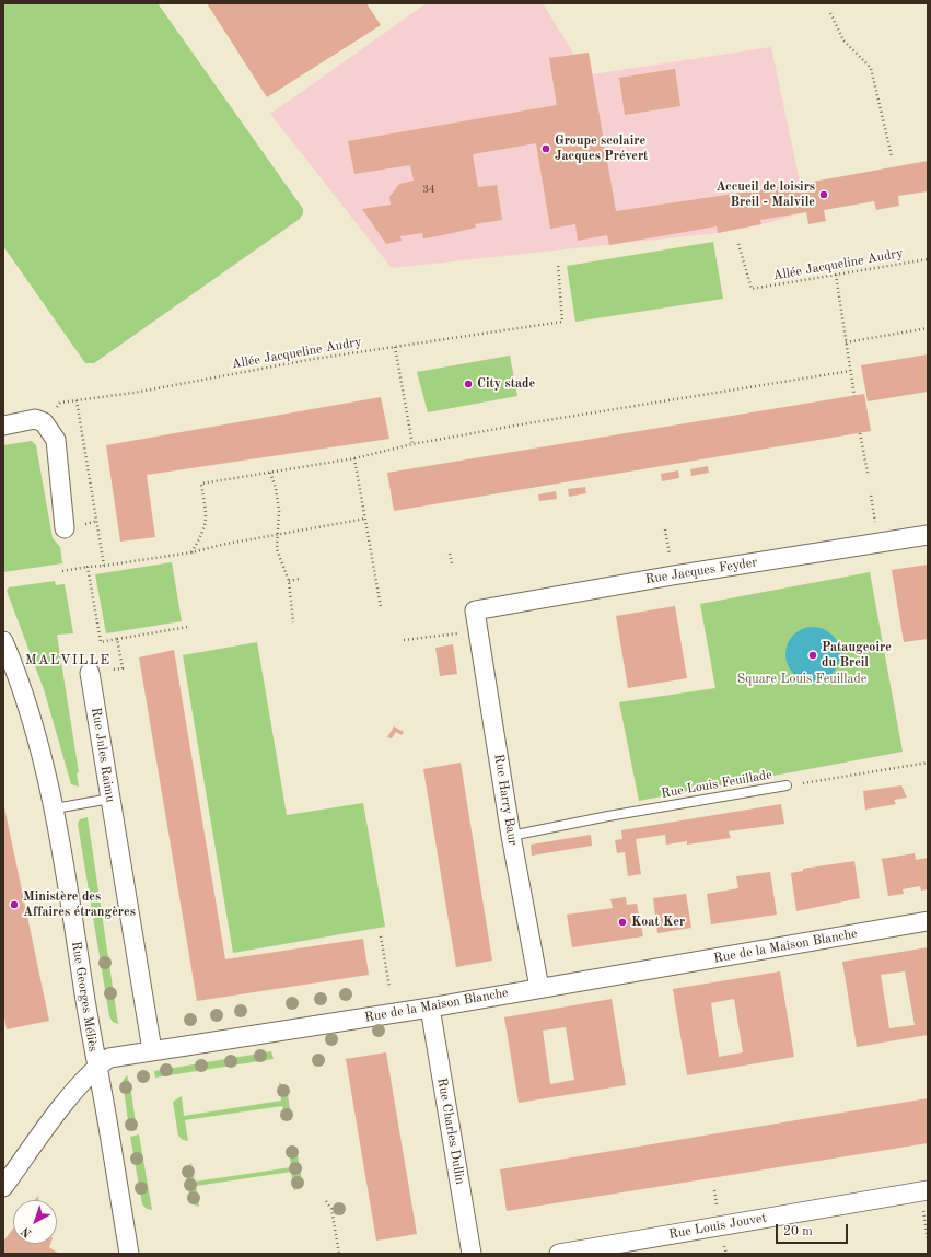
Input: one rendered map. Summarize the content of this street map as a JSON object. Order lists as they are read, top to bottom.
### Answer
{
  "streets": {
    "street": [
      "Rue Jacques Feyder",
      "Rue Jules Raimu",
      "Rue Harry Baur",
      "Rue de la Maison Blanche",
      "Rue Georges Méliès",
      "Rue Charles Dullin",
      "Rue Louis Jouvet"
    ],
    "lane": ["Rue Louis Feuillade"],
    "path": ["Allée Jacqueline Audry"]
  },
  "crossings": [
    ["Rue Jacques Feyder", "Rue Harry Baur"],
    ["Rue Jules Raimu", "Rue de la Maison Blanche"],
    ["Rue Louis Feuillade", "Rue Harry Baur"],
    ["Rue Harry Baur", "Rue de la Maison Blanche"],
    ["Rue de la Maison Blanche", "Rue Georges Méliès"],
    ["Rue de la Maison Blanche", "Rue Charles Dullin"]
  ],
  "districts": ["MALVILLE"],
  "parks": ["Square Louis Feuillade"],
  "places": [
    "Groupe scolaire Jacques Prévert",
    "Accueil de loisirs Breil - Malvile",
    "City stade",
    "Pataugeoire du Breil",
    "Ministère des Affaires étrangères",
    "Koat Ker"
  ],
  "house_numbers": ["34"],
  "scale_bar": "20 m",
  "north": "bottom left"
}
